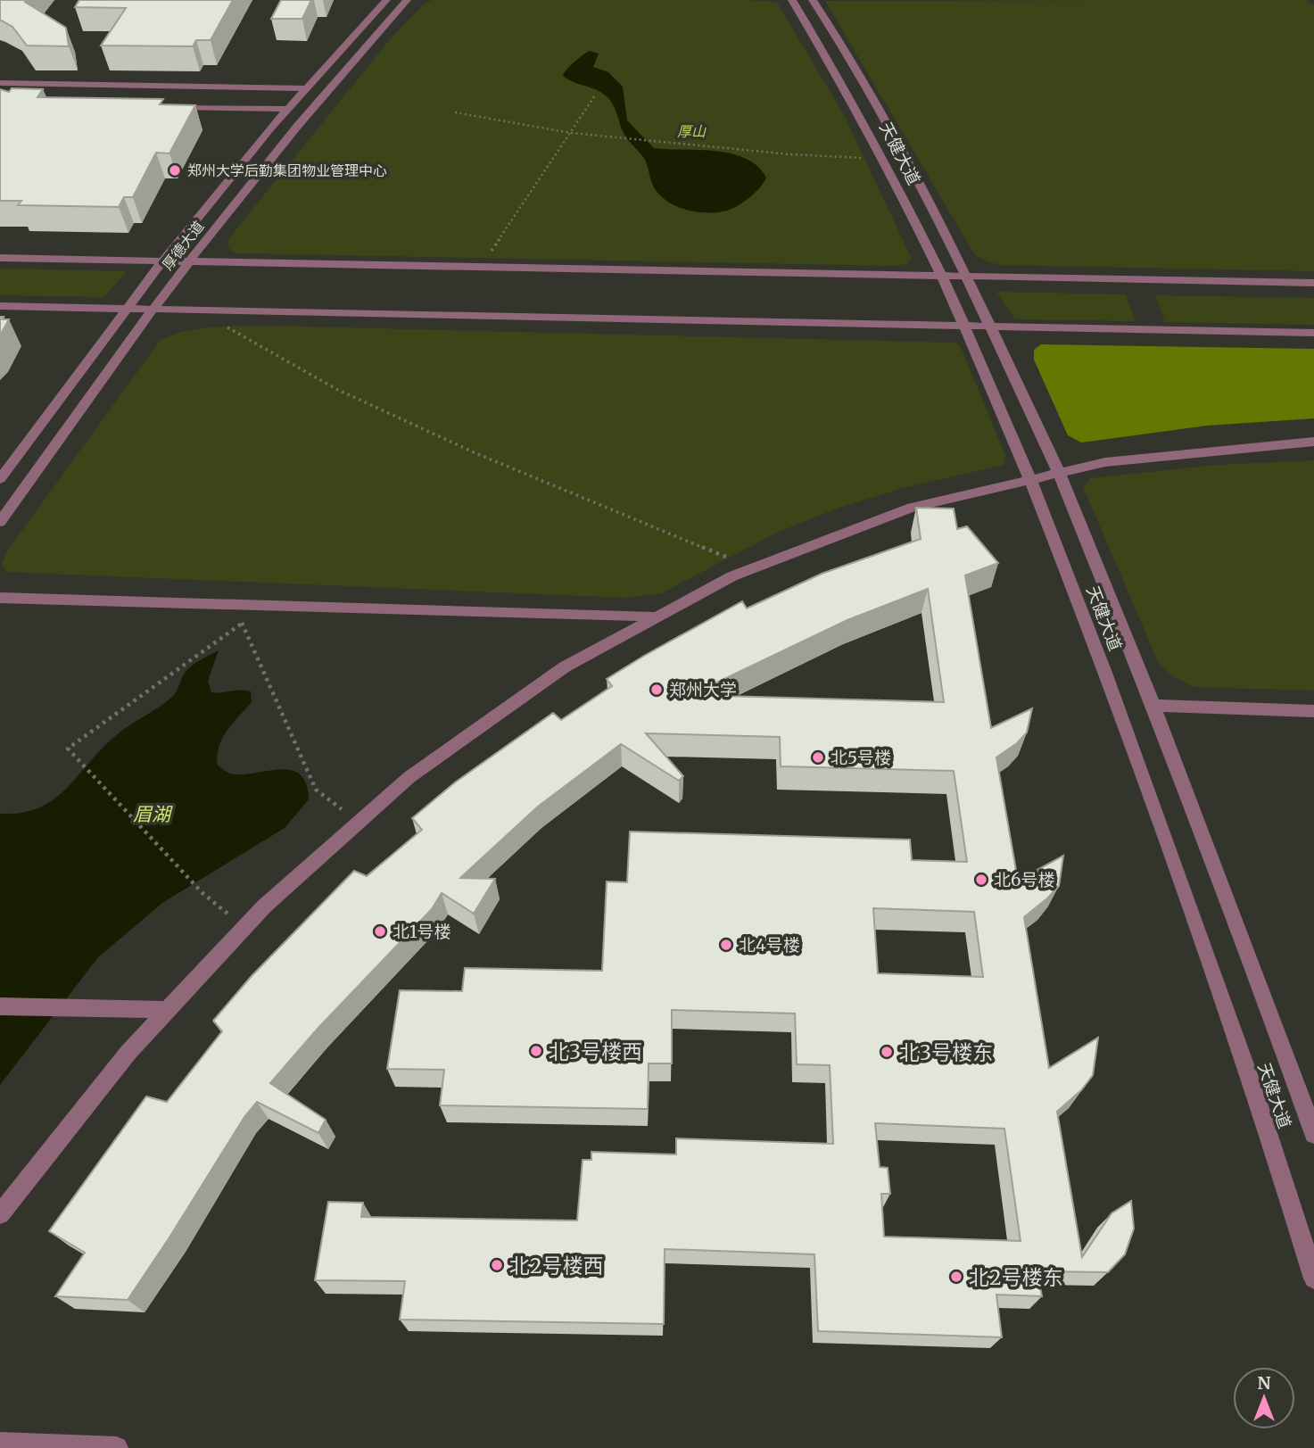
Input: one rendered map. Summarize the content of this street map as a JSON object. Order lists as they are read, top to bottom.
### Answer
{
  "streets": {
    "lane": ["天健大道", "厚德大道"]
  },
  "water": ["眉湖"],
  "parks": ["厚山"],
  "places": [
    "郑州大学后勤集团物业管理中心",
    "郑州大学",
    "北5号楼",
    "北6号楼",
    "北1号楼",
    "北4号楼",
    "北3号楼西",
    "北3号楼东",
    "北2号楼西",
    "北2号楼东"
  ],
  "north": "top"
}
